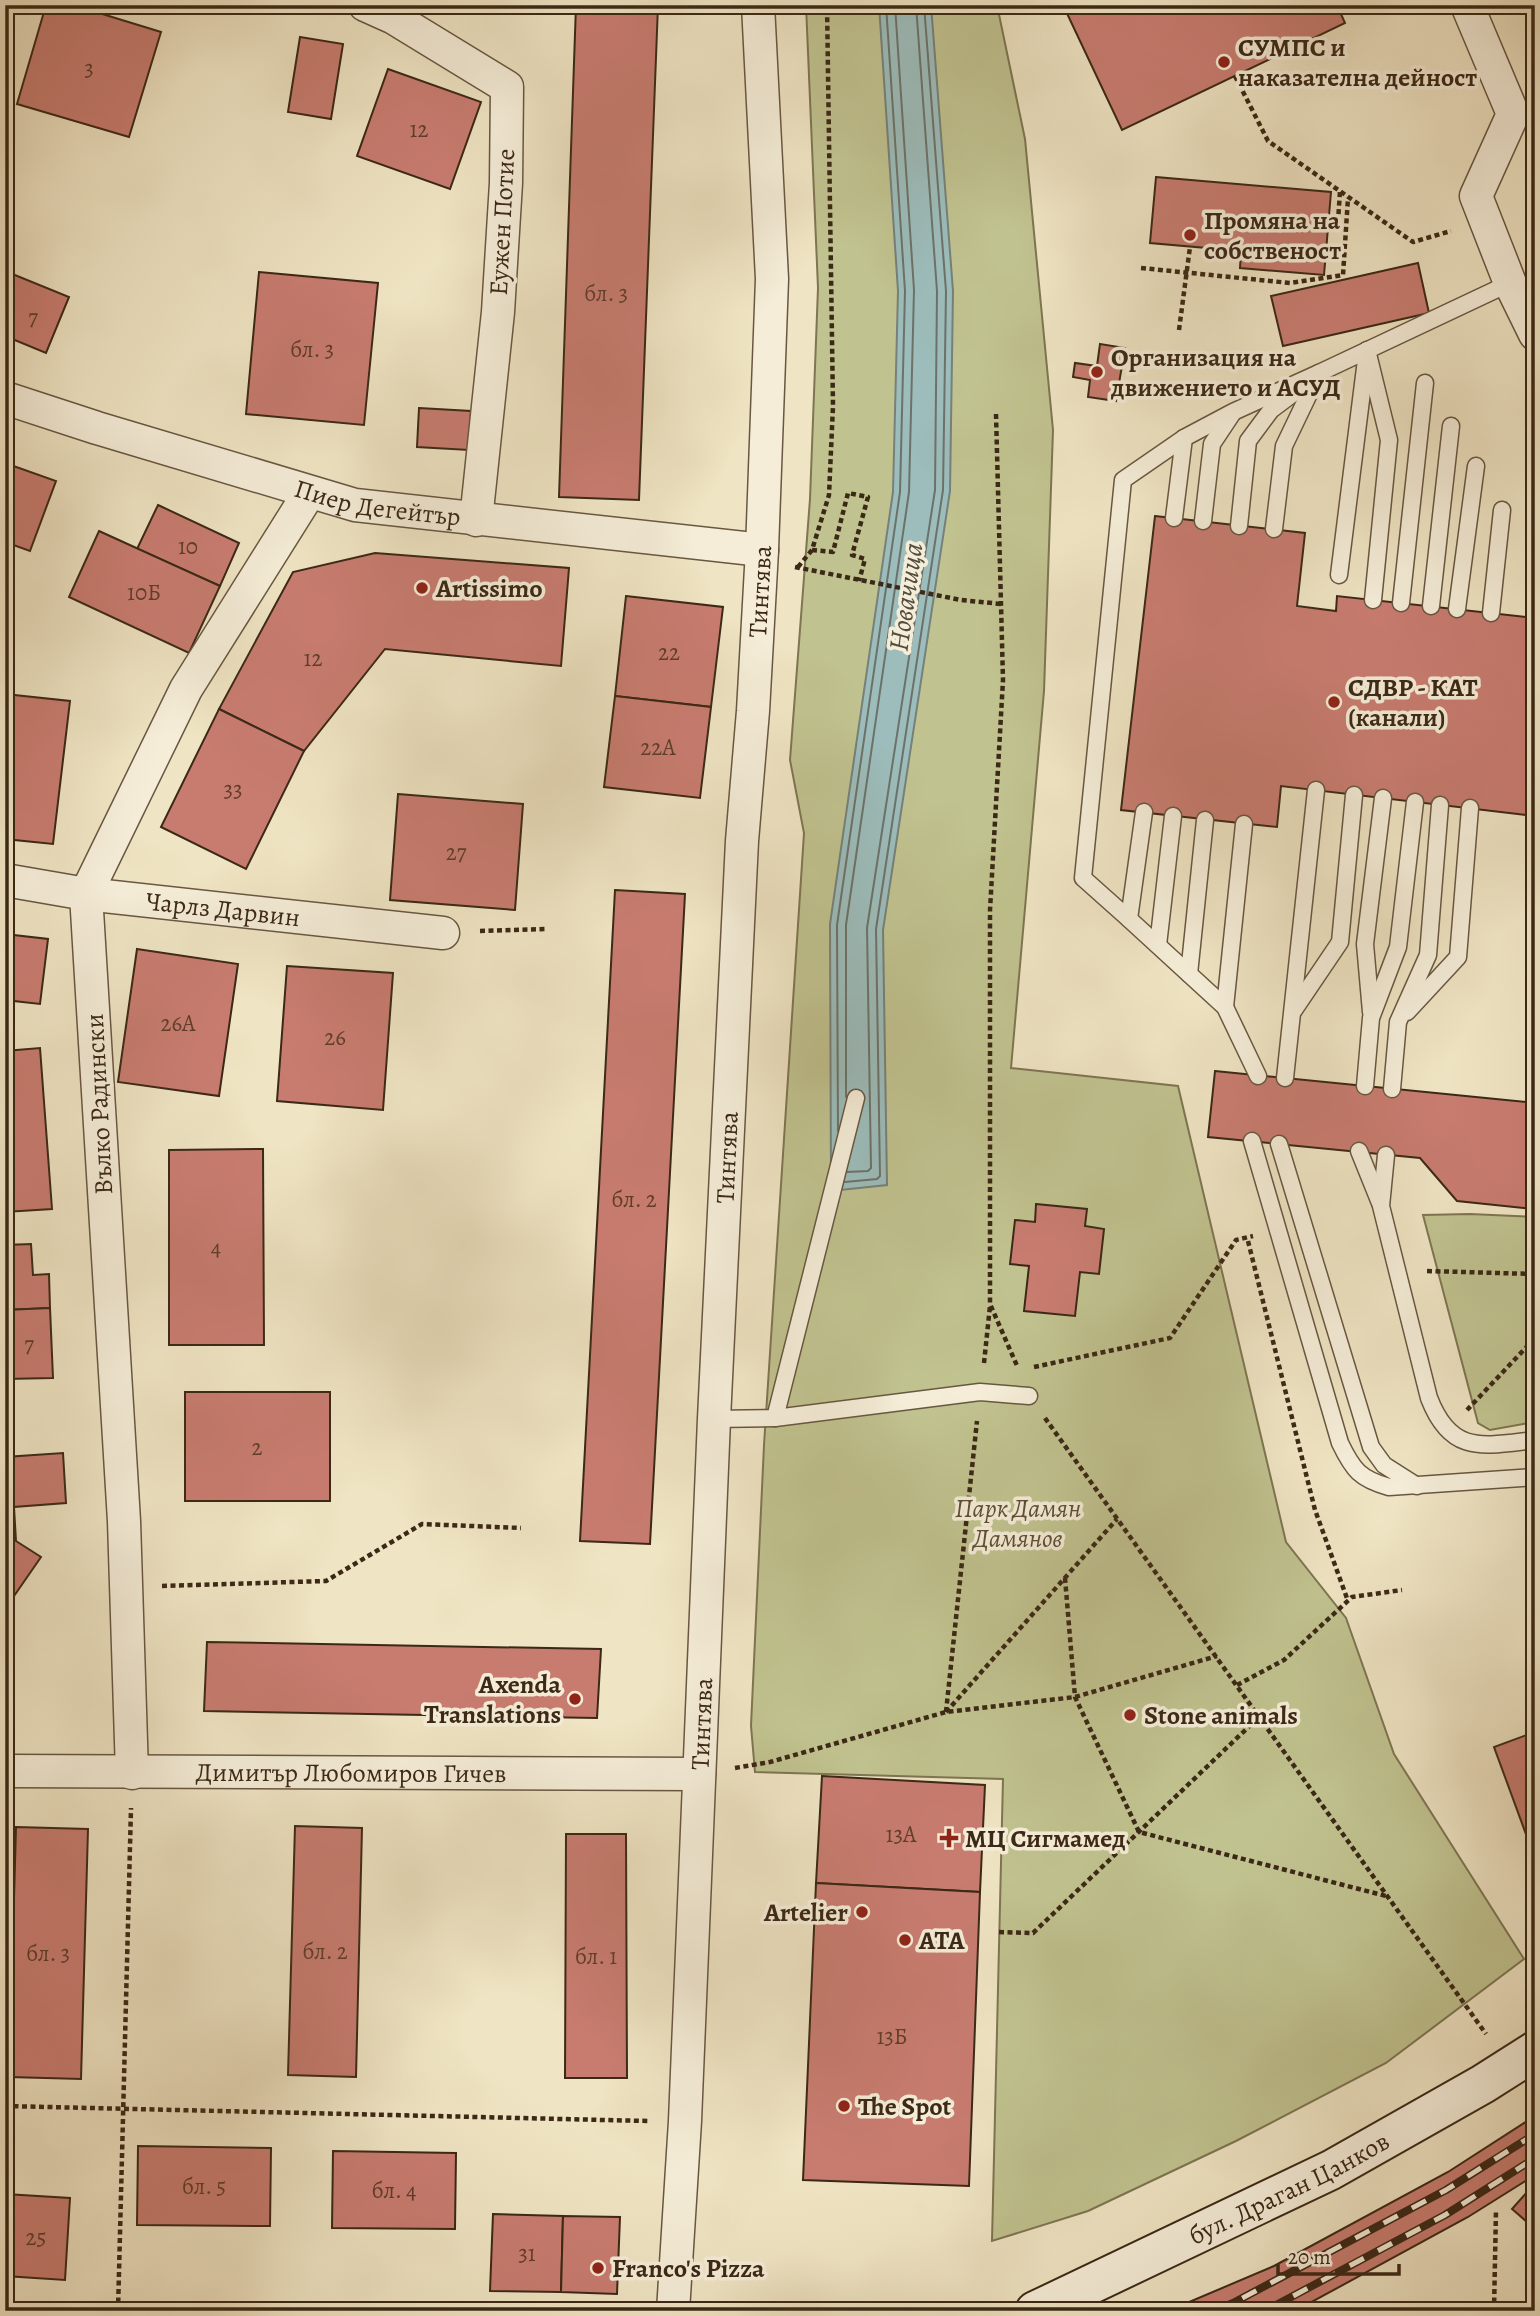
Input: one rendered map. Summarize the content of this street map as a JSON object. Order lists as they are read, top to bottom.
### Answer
{
  "streets": {
    "main road": ["бул. Драган Цанков"],
    "street": [
      "Еужен Потие",
      "Пиер Дегейтър",
      "Тинтява",
      "Чарлз Дарвин",
      "Вълко Радински",
      "Димитър Любомиров Гичев"
    ]
  },
  "crossings": [
    ["Еужен Потие", "Пиер Дегейтър"],
    ["Пиер Дегейтър", "Тинтява"],
    ["Пиер Дегейтър", "Вълко Радински"],
    ["Тинтява", "Димитър Любомиров Гичев"],
    ["Чарлз Дарвин", "Вълко Радински"],
    ["Вълко Радински", "Димитър Любомиров Гичев"]
  ],
  "water": ["Новачица"],
  "parks": ["Парк Дамян Дамянов"],
  "places": {
    "other": [
      "СУМПС и наказателна дейност",
      "Промяна на собственост",
      "Организация на движението и АСУД",
      "Artissimo",
      "СДВР - КАТ (канали)",
      "Axenda Translations",
      "Stone animals",
      "Artelier",
      "ATA",
      "The Spot",
      "Franco's Pizza"
    ],
    "health": ["МЦ Сигмамед"]
  },
  "house_numbers": [
    "3",
    "12",
    "бл. 3",
    "7",
    "бл. 3",
    "10",
    "10Б",
    "22",
    "12",
    "22А",
    "33",
    "27",
    "26А",
    "26",
    "бл. 2",
    "4",
    "7",
    "2",
    "13А",
    "бл. 2",
    "бл. 3",
    "бл. 1",
    "13Б",
    "бл. 5",
    "бл. 4",
    "25",
    "31"
  ],
  "scale_bar": "20 m"
}
